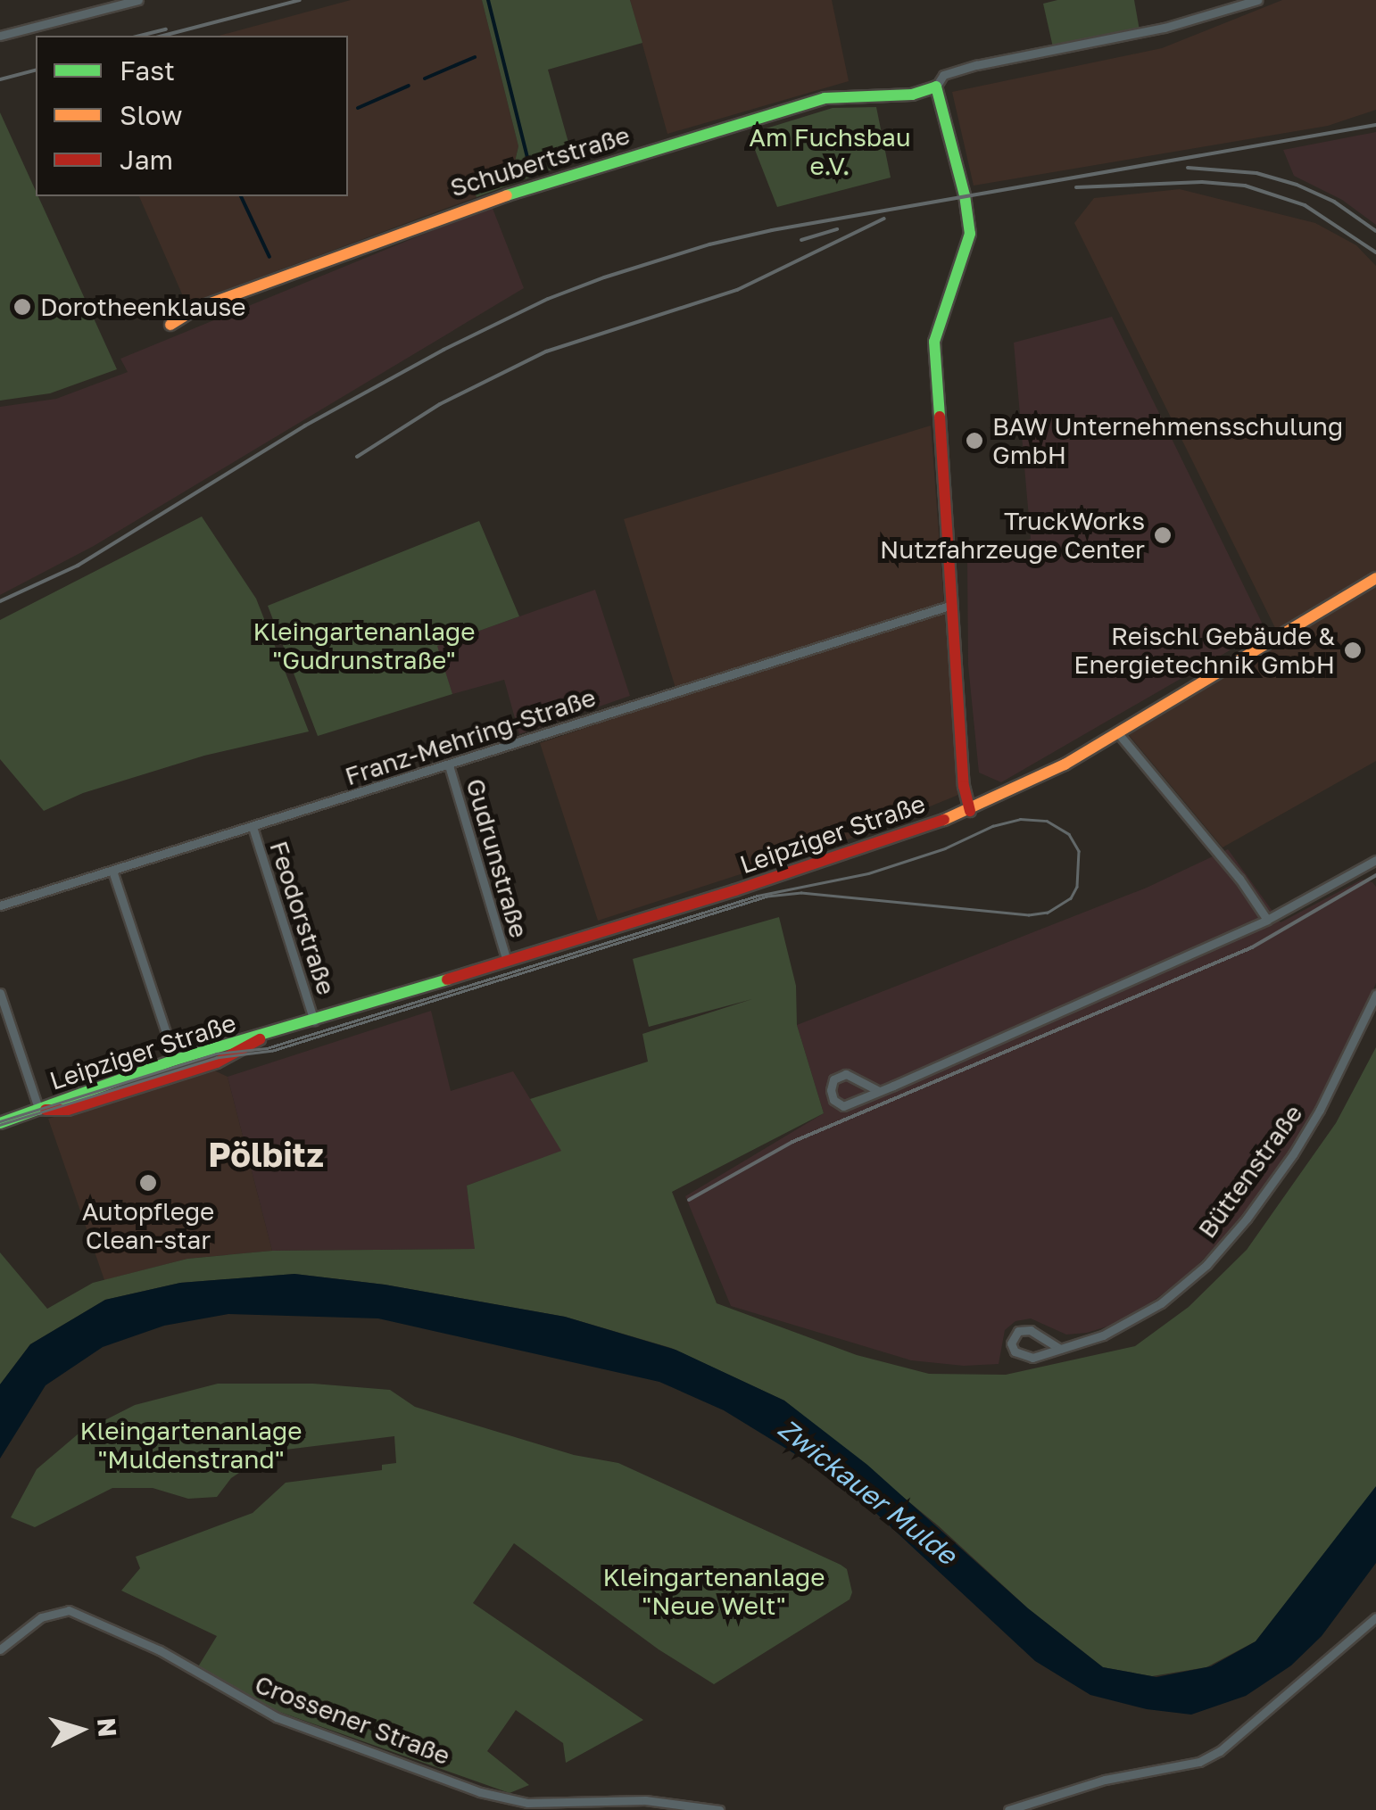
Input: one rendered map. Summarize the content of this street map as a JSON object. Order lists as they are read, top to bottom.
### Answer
{
  "streets": {
    "street": [
      "Schubertstraße",
      "Franz-Mehring-Straße",
      "Leipziger Straße",
      "Gudrunstraße",
      "Feodorstraße",
      "Büttenstraße",
      "Crossener Straße"
    ]
  },
  "crossings": [
    ["Franz-Mehring-Straße", "Gudrunstraße"],
    ["Franz-Mehring-Straße", "Feodorstraße"],
    ["Leipziger Straße", "Gudrunstraße"],
    ["Leipziger Straße", "Feodorstraße"]
  ],
  "districts": ["Pölbitz"],
  "water": ["Zwickauer Mulde"],
  "parks": [
    "Am Fuchsbau e.V.",
    "Kleingartenanlage \"Gudrunstraße\"",
    "Kleingartenanlage \"Muldenstrand\"",
    "Kleingartenanlage \"Neue Welt\""
  ],
  "places": [
    "Dorotheenklause",
    "BAW Unternehmensschulung GmbH",
    "TruckWorks Nutzfahrzeuge Center",
    "Reischl Gebäude & Energietechnik GmbH",
    "Autopflege Clean-star"
  ],
  "legend": ["Fast", "Slow", "Jam"],
  "north": "right"
}
